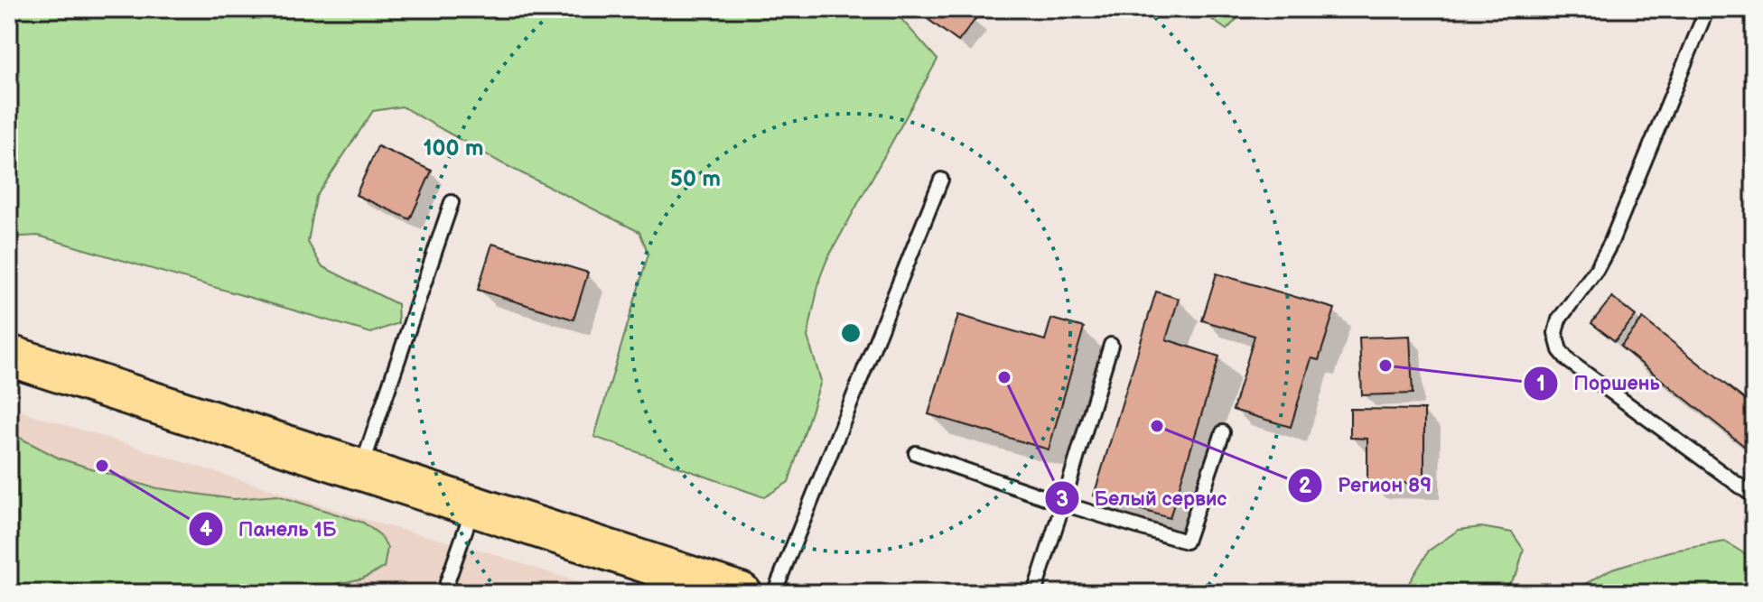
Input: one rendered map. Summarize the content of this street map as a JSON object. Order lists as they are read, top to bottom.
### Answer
{
  "places": [
    "Поршень",
    "Белый сервис",
    "Регион 89",
    "Панель 1Б"
  ],
  "rings": ["100 m", "50 m"]
}
